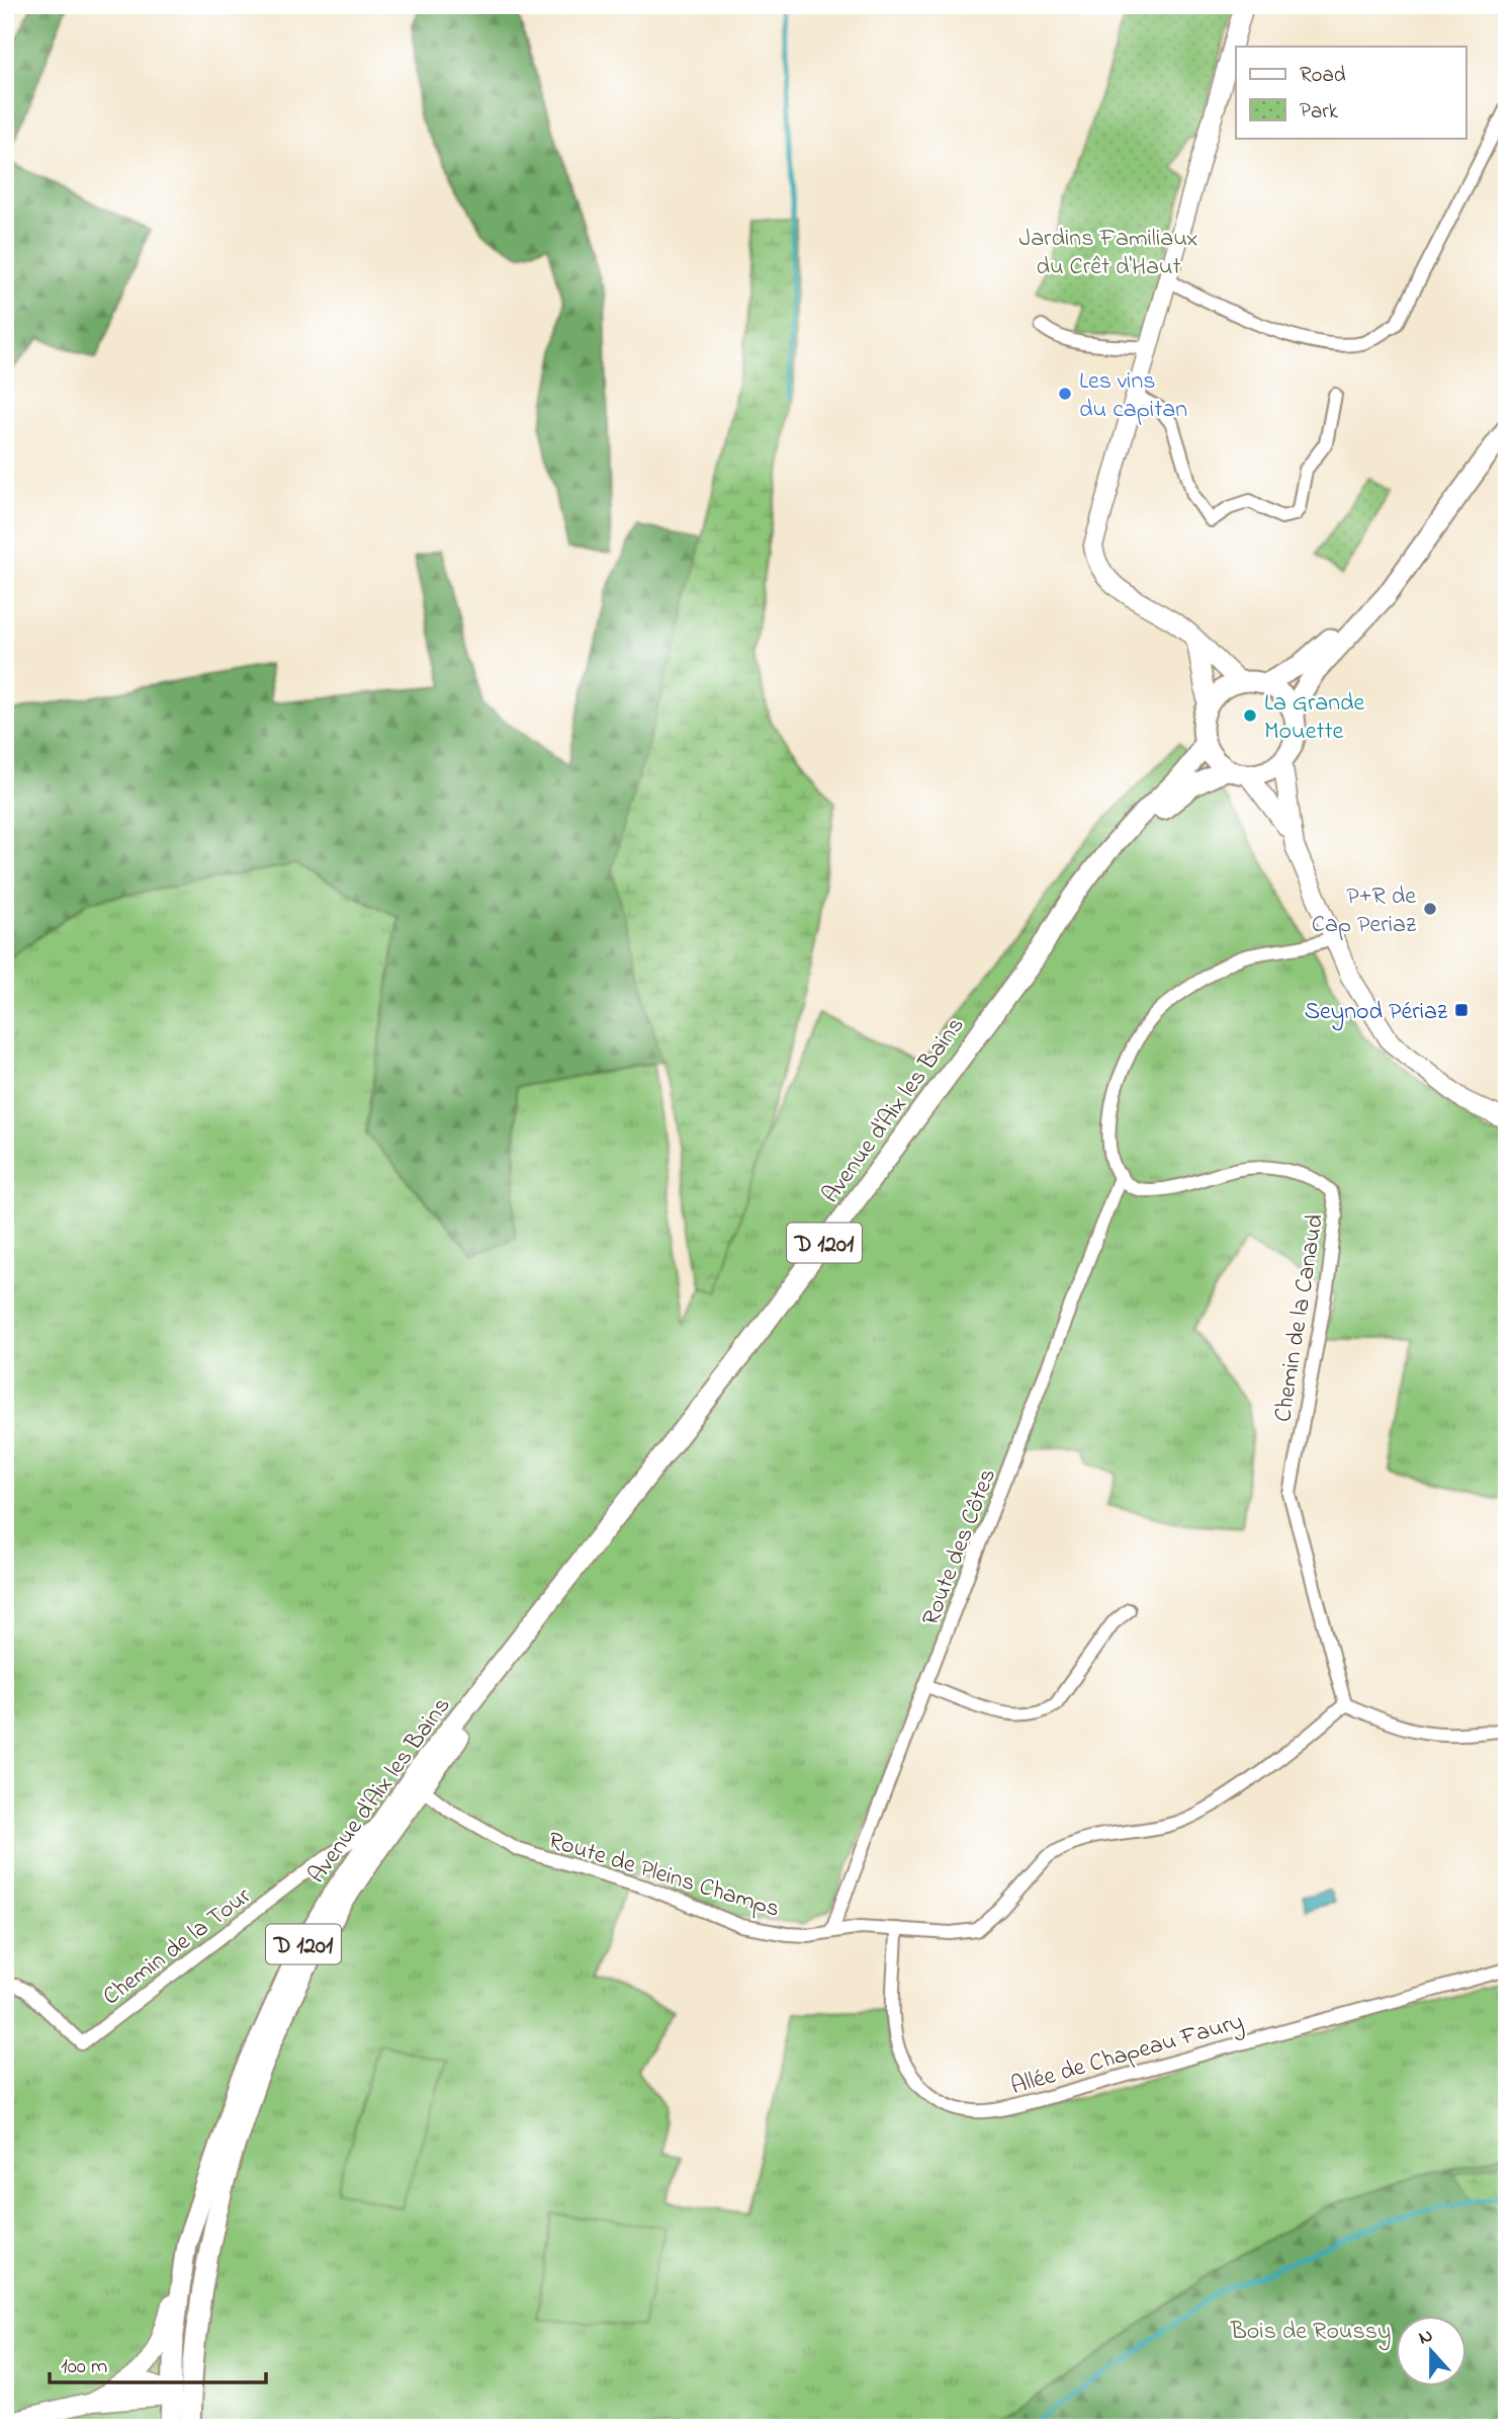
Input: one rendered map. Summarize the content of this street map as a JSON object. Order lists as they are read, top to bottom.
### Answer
{
  "streets": {
    "main road": ["Avenue d'Aix les Bains", "D 1201"],
    "street": [
      "Chemin de la Canaud",
      "Route des Côtes",
      "Route de Pleins Champs",
      "Chemin de la Tour",
      "Allée de Chapeau Faury"
    ]
  },
  "crossings": [
    ["Avenue d'Aix les Bains", "Route de Pleins Champs"],
    ["Avenue d'Aix les Bains", "Chemin de la Tour"],
    ["Chemin de la Canaud", "Route des Côtes"],
    ["Chemin de la Canaud", "Route de Pleins Champs"],
    ["Route des Côtes", "Route de Pleins Champs"],
    ["Route de Pleins Champs", "Allée de Chapeau Faury"]
  ],
  "parks": ["Jardins Familiaux du Crêt d'Haut", "Bois de Roussy"],
  "places": {
    "other": ["Les vins du capitan", "La Grande Mouette", "P+R de Cap Periaz"],
    "transit": ["Seynod Périaz"]
  },
  "legend": ["Road", "Park"],
  "scale_bar": "100 m",
  "north": "top"
}
